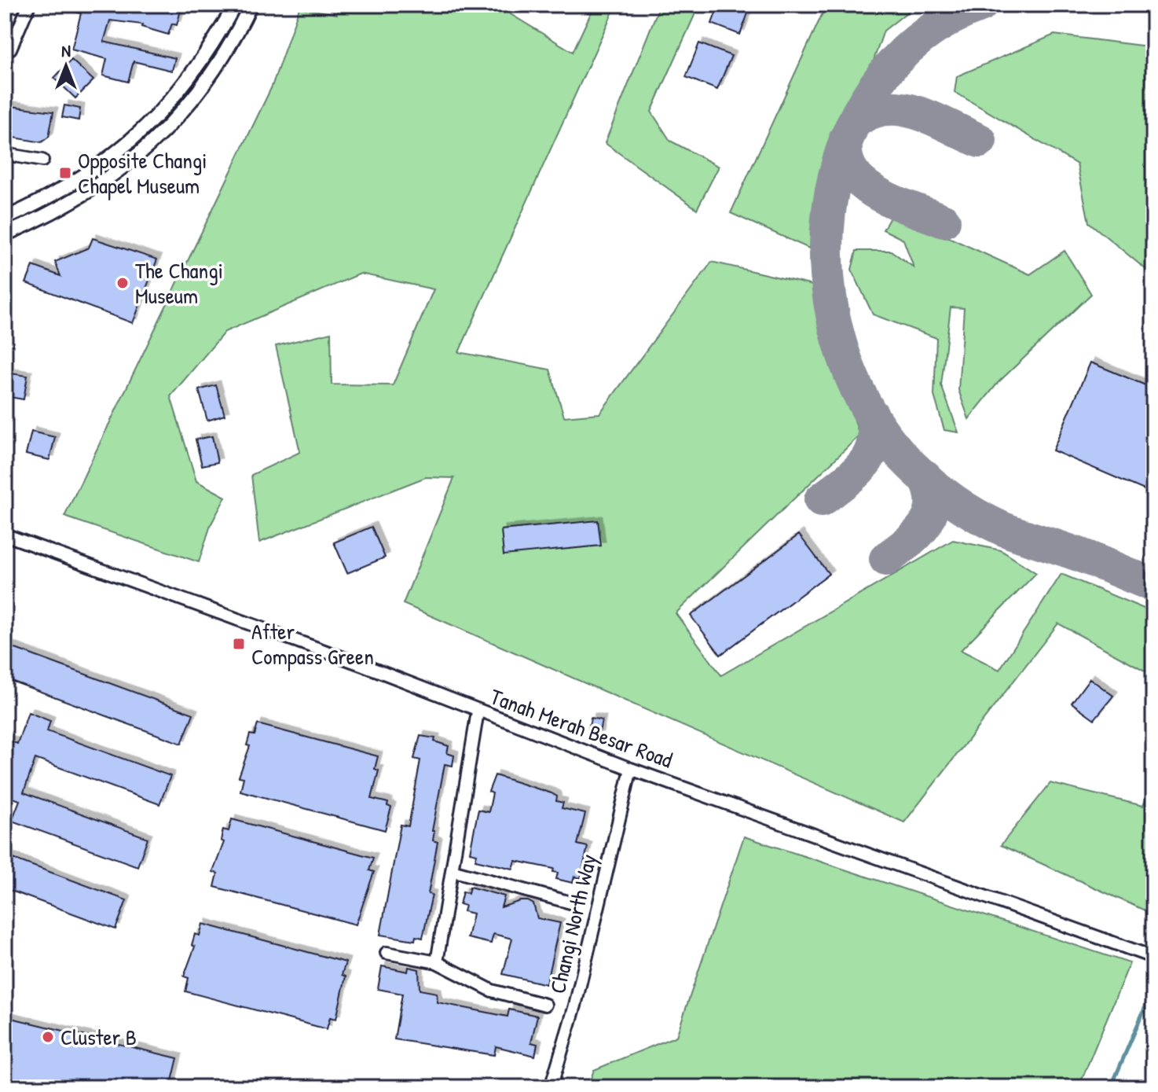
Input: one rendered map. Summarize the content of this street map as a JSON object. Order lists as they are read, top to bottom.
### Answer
{
  "streets": {
    "street": ["Tanah Merah Besar Road", "Changi North Way"]
  },
  "crossings": [
    ["Tanah Merah Besar Road", "Changi North Way"]
  ],
  "places": {
    "transit": ["Opposite Changi Chapel Museum", "After Compass Green"],
    "other": ["The Changi Museum", "Cluster B"]
  },
  "north": "top"
}
